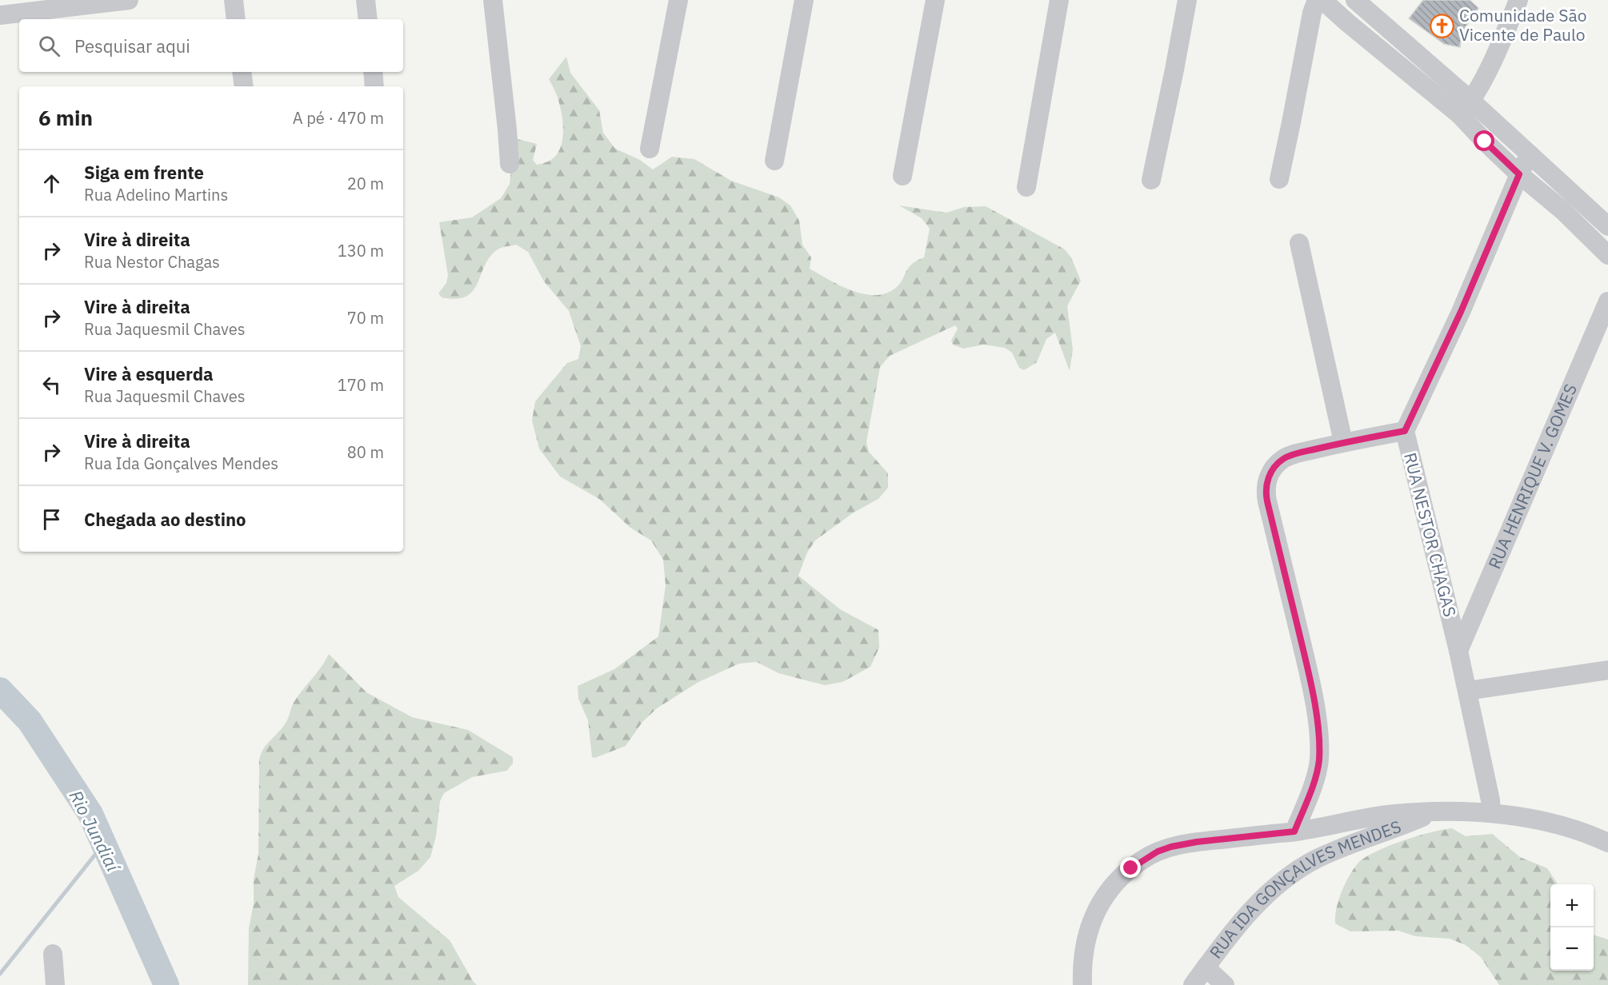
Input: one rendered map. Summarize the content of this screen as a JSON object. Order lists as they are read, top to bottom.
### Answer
{
  "streets": {
    "street": ["RUA HENRIQUE V. GOMES", "RUA NESTOR CHAGAS", "RUA IDA GONÇALVES MENDES"]
  },
  "crossings": [
    ["RUA HENRIQUE V. GOMES", "RUA NESTOR CHAGAS"],
    ["RUA NESTOR CHAGAS", "RUA IDA GONÇALVES MENDES"]
  ],
  "water": ["Rio Jundiaí"],
  "places": {
    "church": ["Comunidade São Vicente de Paulo"]
  },
  "page": {
    "search": "Pesquisar aqui",
    "heading": ["6 min", "A pé · 470 m"],
    "list": [
      ["Siga em frente", "Rua Adelino Martins", "20 m"],
      ["Vire à direita", "Rua Nestor Chagas", "130 m"],
      ["Vire à direita", "Rua Jaquesmil Chaves", "70 m"],
      ["Vire à esquerda", "Rua Jaquesmil Chaves", "170 m"],
      ["Vire à direita", "Rua Ida Gonçalves Mendes", "80 m"],
      "Chegada ao destino"
    ],
    "map_buttons": ["+", "−"]
  }
}
